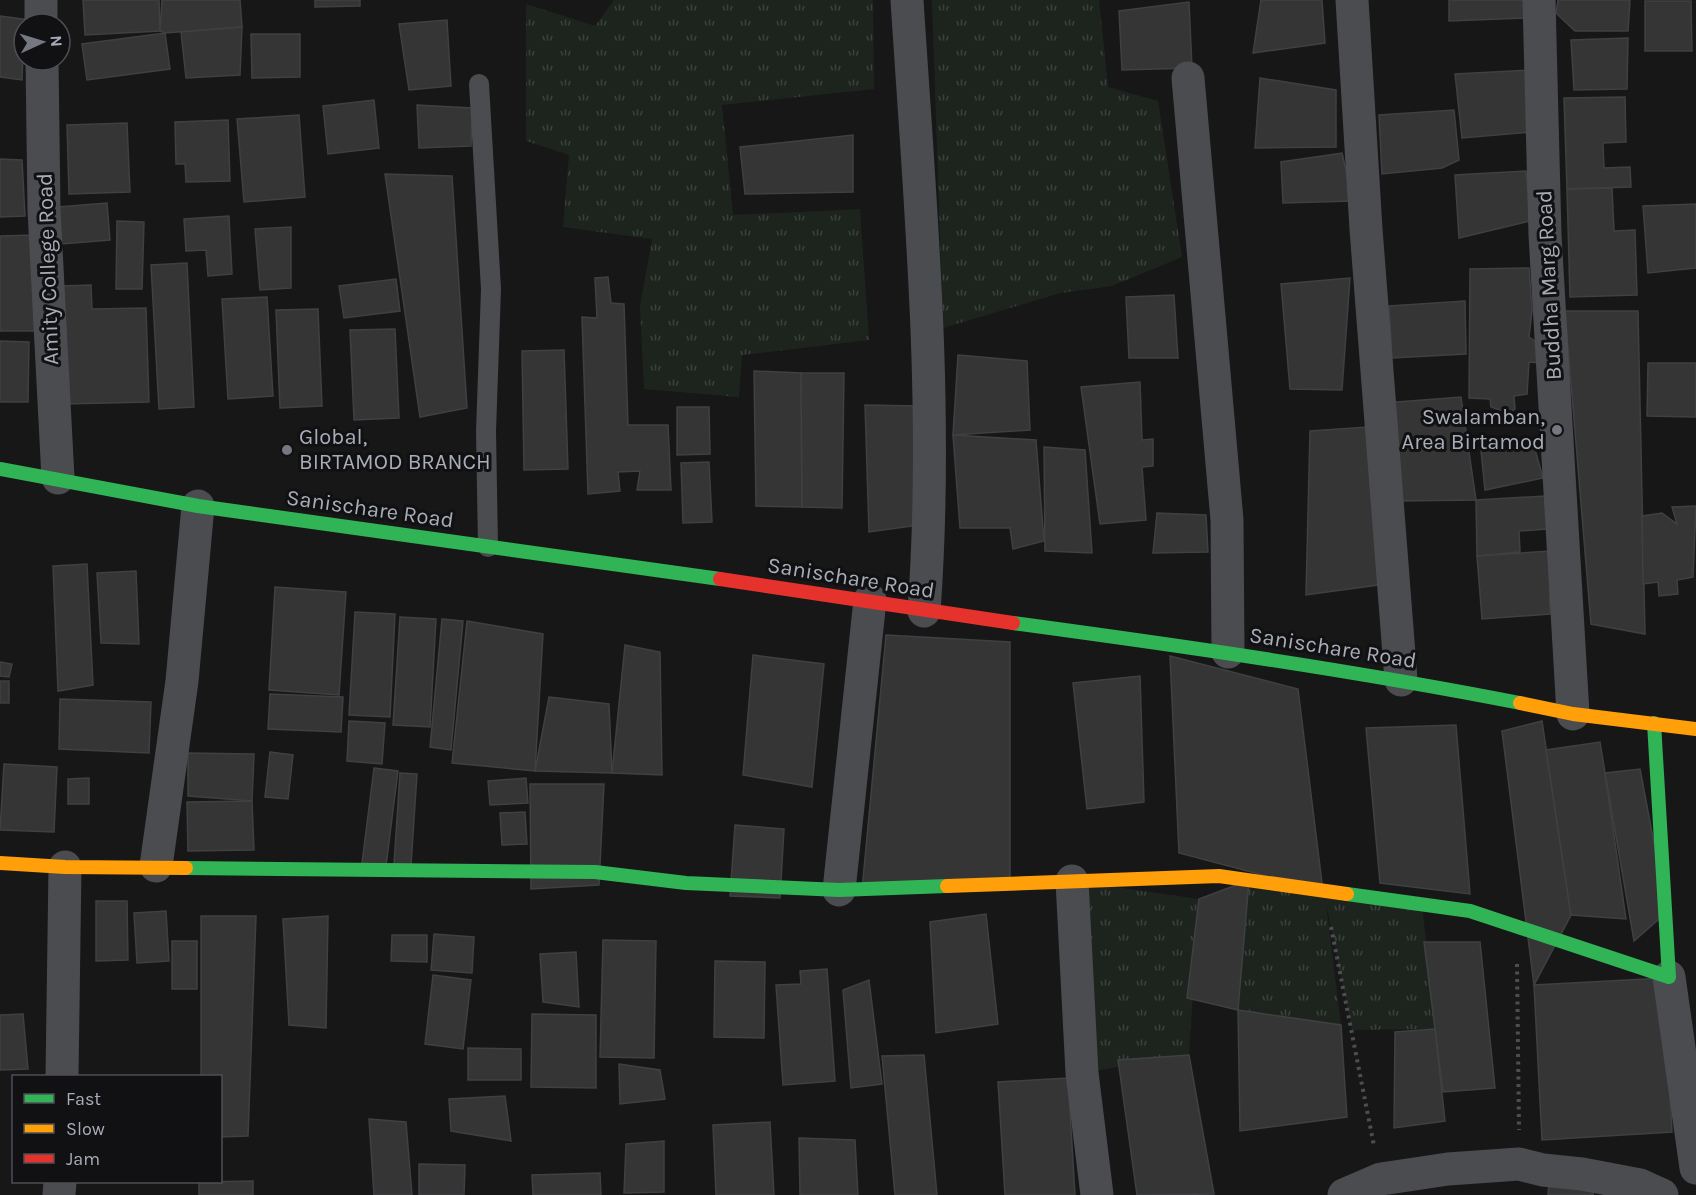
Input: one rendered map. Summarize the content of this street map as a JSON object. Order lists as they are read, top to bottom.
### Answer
{
  "streets": {
    "street": ["Amity College Road", "Buddha Marg Road", "Sanischare Road"]
  },
  "crossings": [
    ["Amity College Road", "Sanischare Road"],
    ["Buddha Marg Road", "Sanischare Road"]
  ],
  "places": ["Swalamban, Area Birtamod", "Global, BIRTAMOD BRANCH"],
  "legend": ["Fast", "Slow", "Jam"],
  "north": "right"
}
